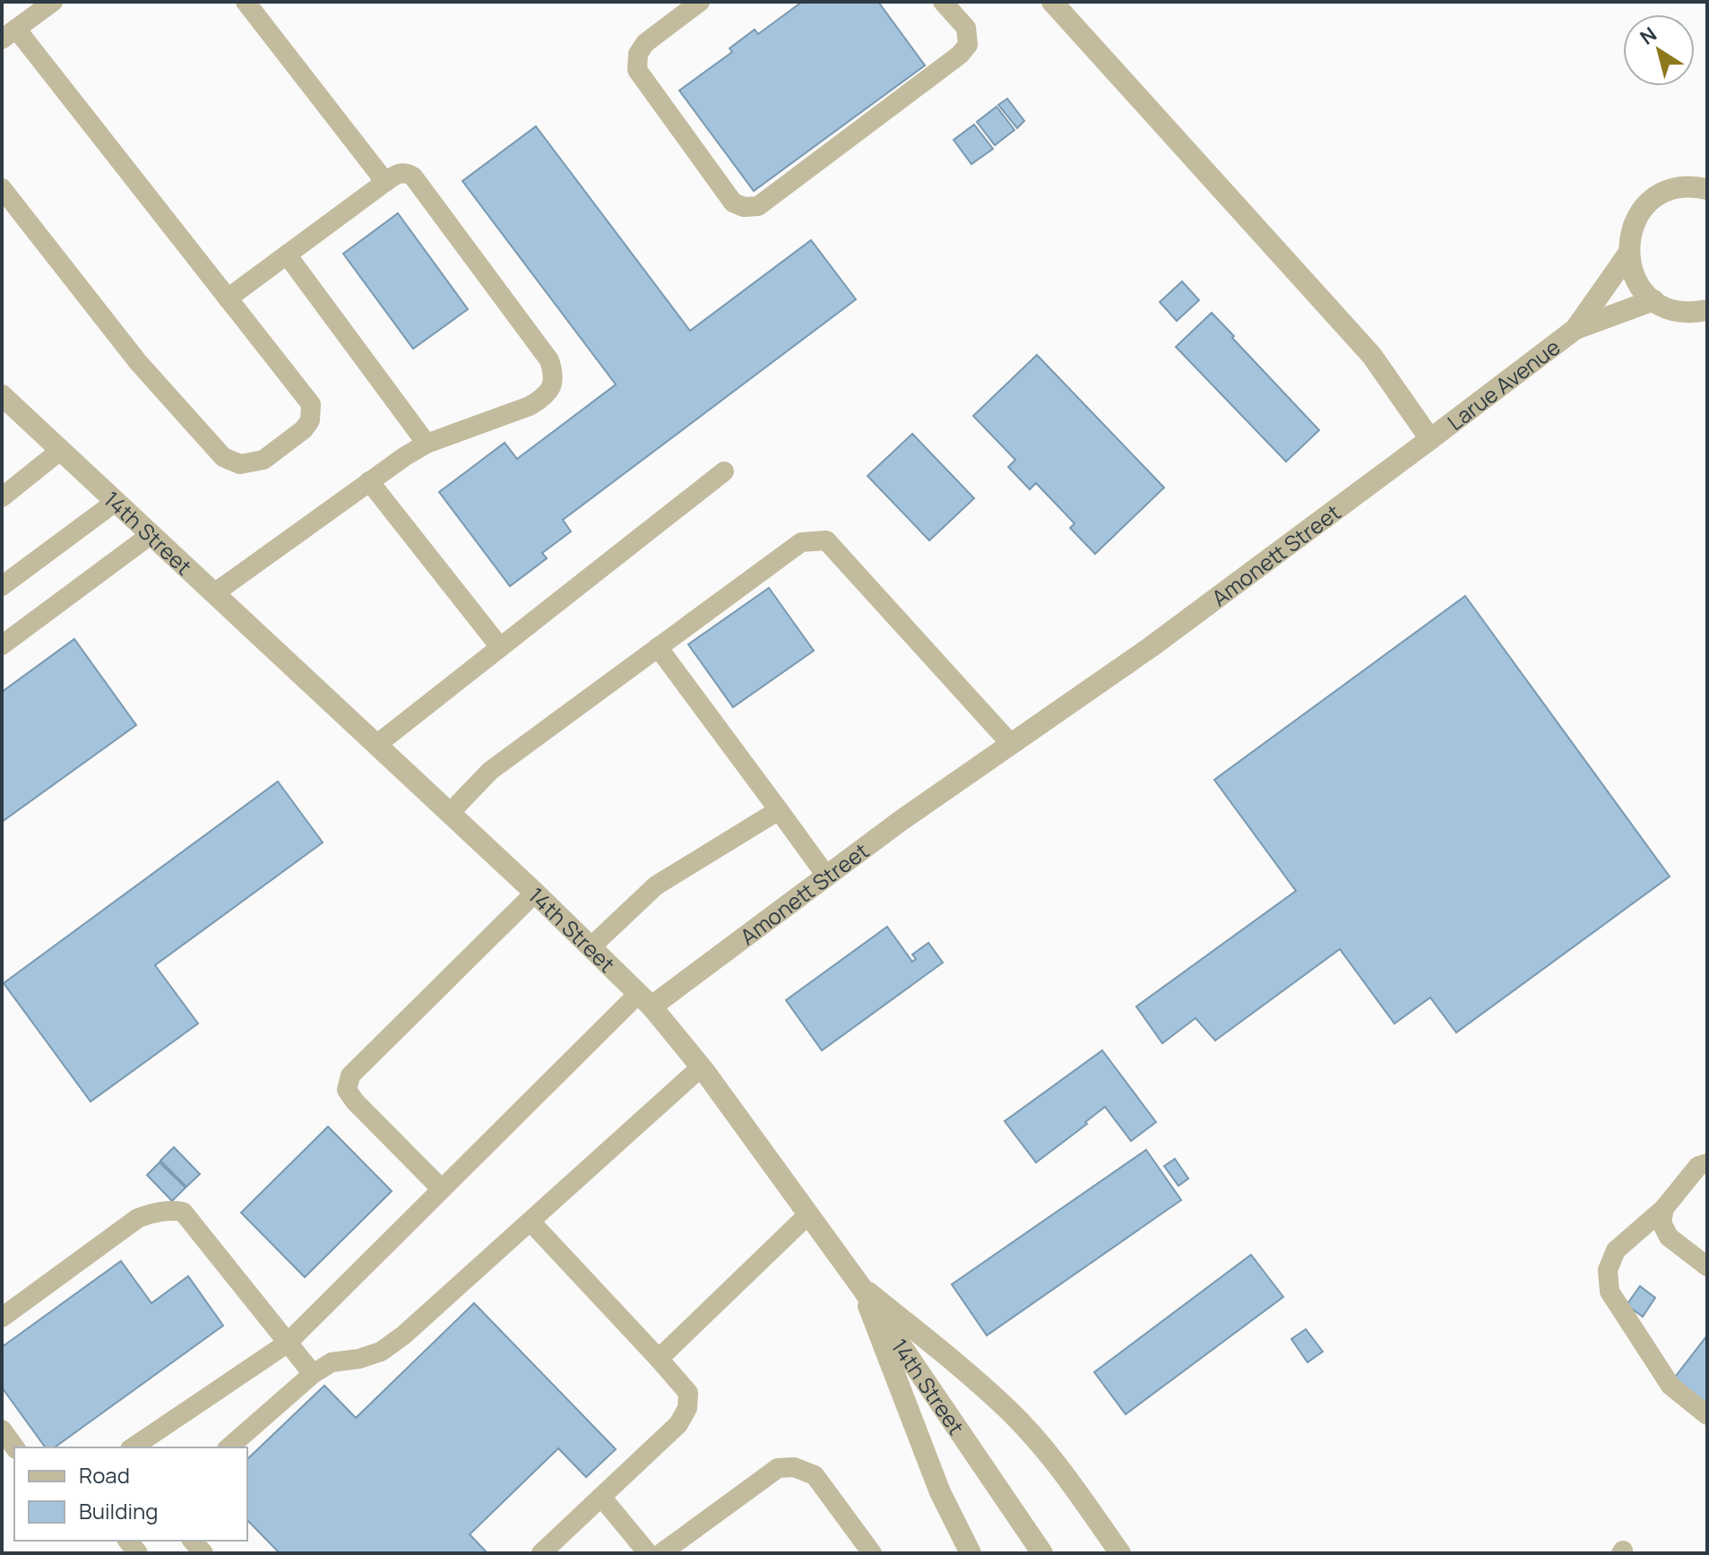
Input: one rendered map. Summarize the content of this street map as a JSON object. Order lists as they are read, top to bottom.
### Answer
{
  "streets": {
    "street": ["Larue Avenue", "14th Street", "Amonett Street"]
  },
  "crossings": [
    ["Larue Avenue", "Amonett Street"],
    ["14th Street", "Amonett Street"]
  ],
  "legend": ["Road", "Building"],
  "north": "top left"
}
